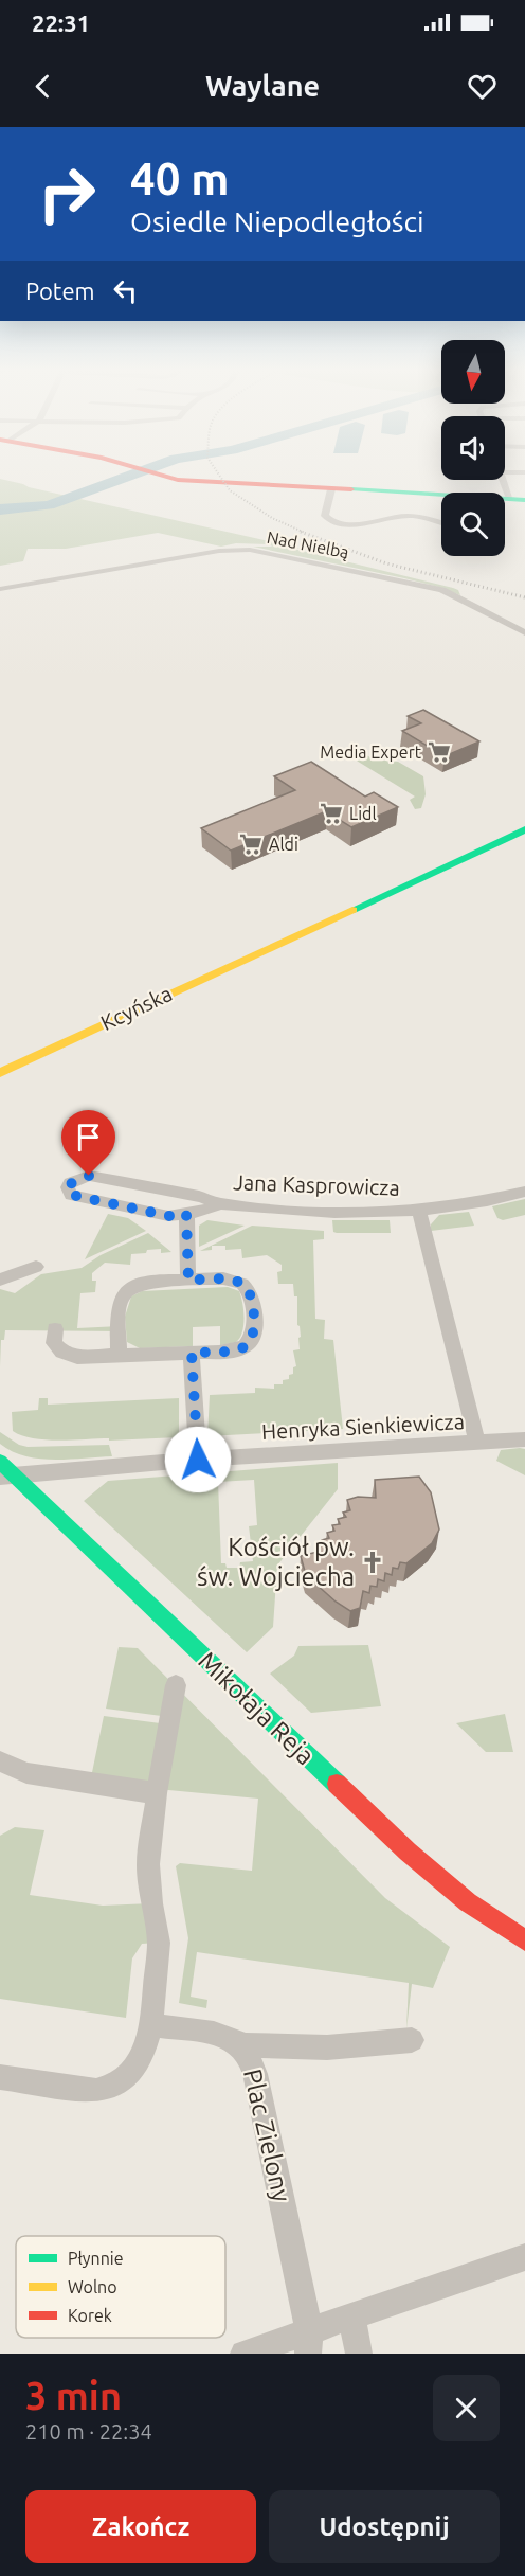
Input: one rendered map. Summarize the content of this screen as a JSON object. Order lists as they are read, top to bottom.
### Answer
{
  "streets": {
    "street": [
      "Nad Nielbą",
      "Kcyńska",
      "Jana Kasprowicza",
      "Henryka Sienkiewicza",
      "Mikołaja Reja",
      "Plac Zielony"
    ]
  },
  "crossings": [
    ["Henryka Sienkiewicza", "Mikołaja Reja"]
  ],
  "places": {
    "supermarket": ["Media Expert", "Lidl", "Aldi"],
    "church": ["Kościół pw. św. Wojciecha"]
  },
  "legend": ["Płynnie", "Wolno", "Korek"],
  "north": "bottom",
  "page": {
    "status": "22:31",
    "header": "Waylane",
    "turn": ["40 m", "Osiedle Niepodległości"],
    "then": "Potem",
    "heading": ["3 min", "210 m · 22:34"],
    "buttons": ["Zakończ", "Udostępnij"]
  }
}
